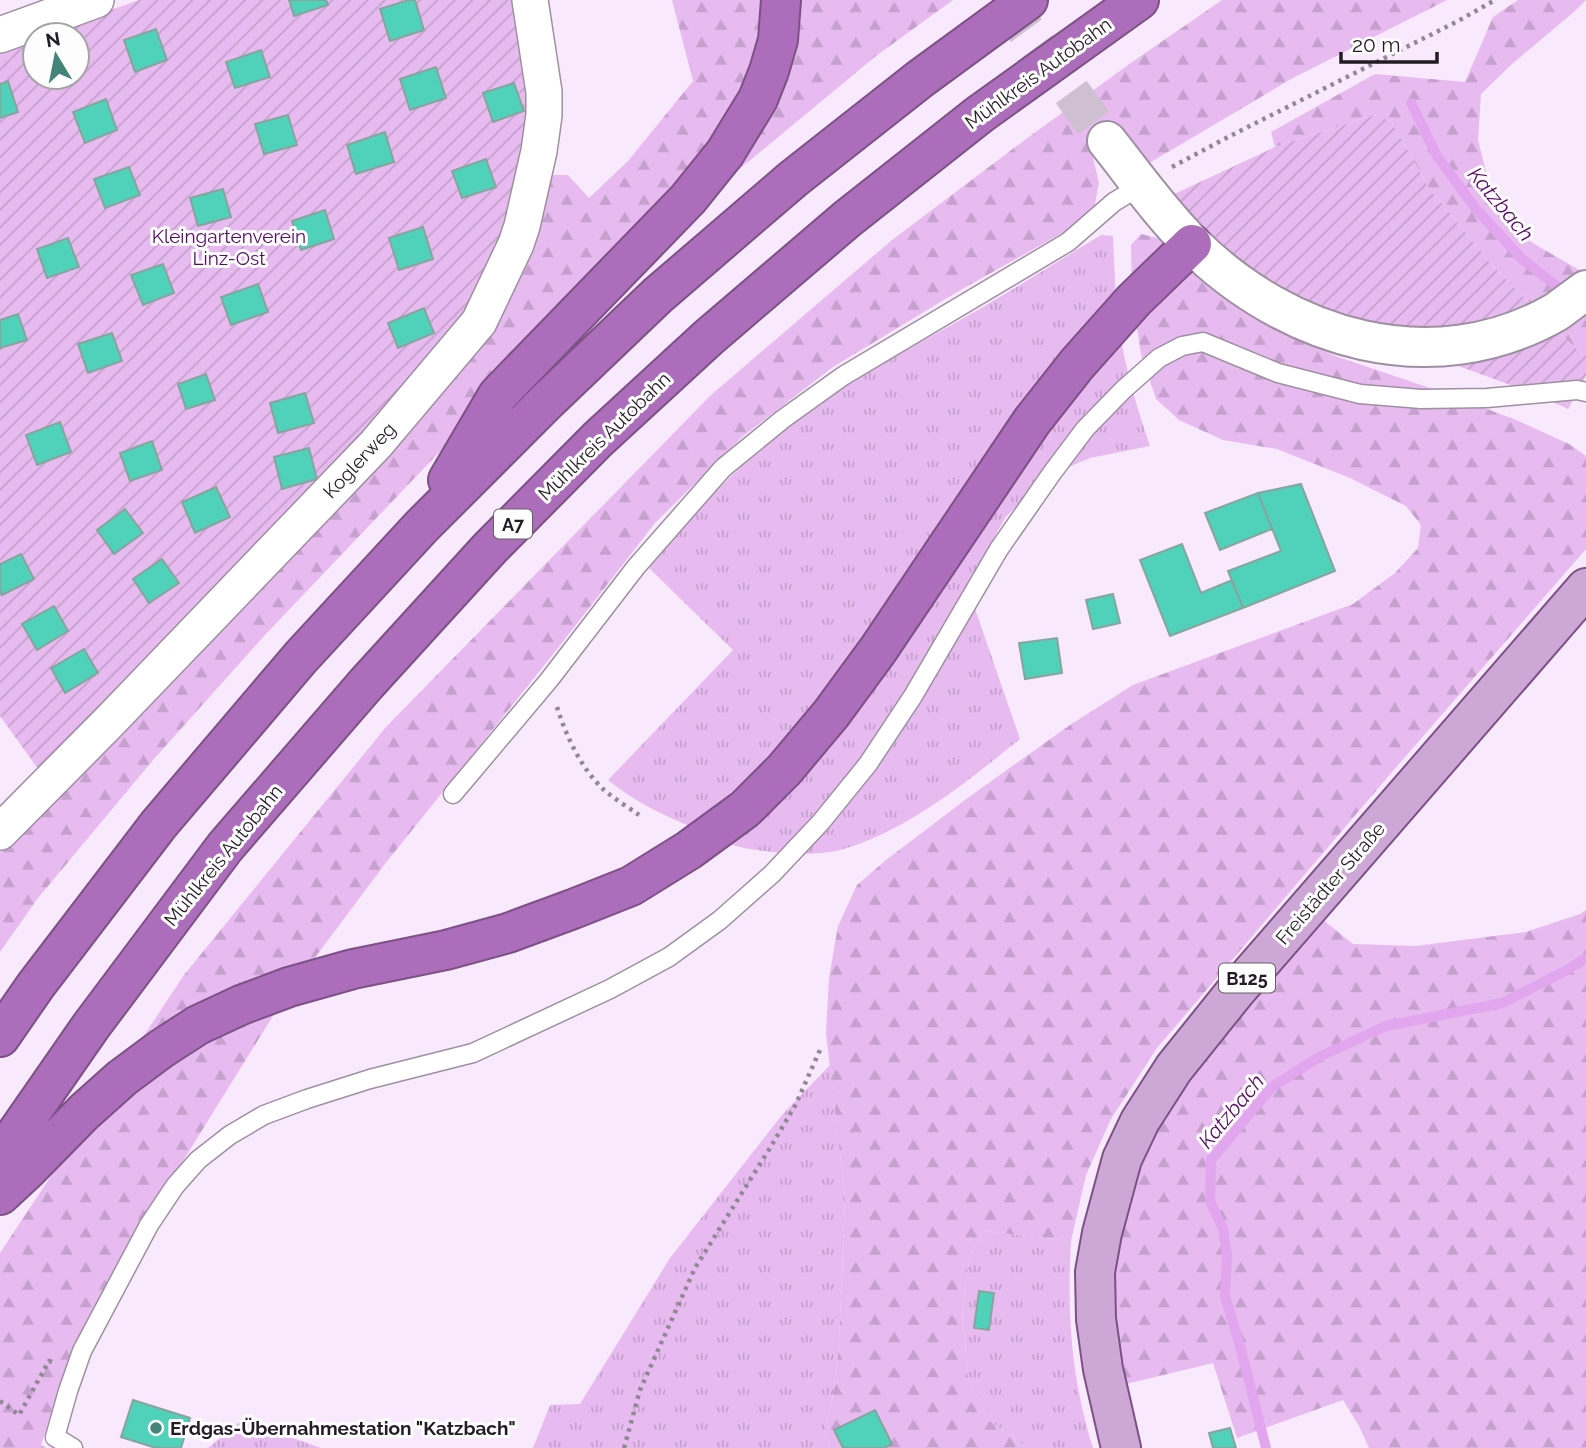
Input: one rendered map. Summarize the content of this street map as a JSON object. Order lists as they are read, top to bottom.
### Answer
{
  "streets": {
    "highway": ["Mühlkreis Autobahn", "A7"],
    "main road": ["Freistädter Straße", "B125"],
    "street": ["Koglerweg"]
  },
  "water": ["Katzbach"],
  "parks": ["Kleingartenverein Linz-Ost"],
  "places": ["Erdgas-Übernahmestation \"Katzbach\""],
  "scale_bar": "20 m",
  "north": "top"
}
